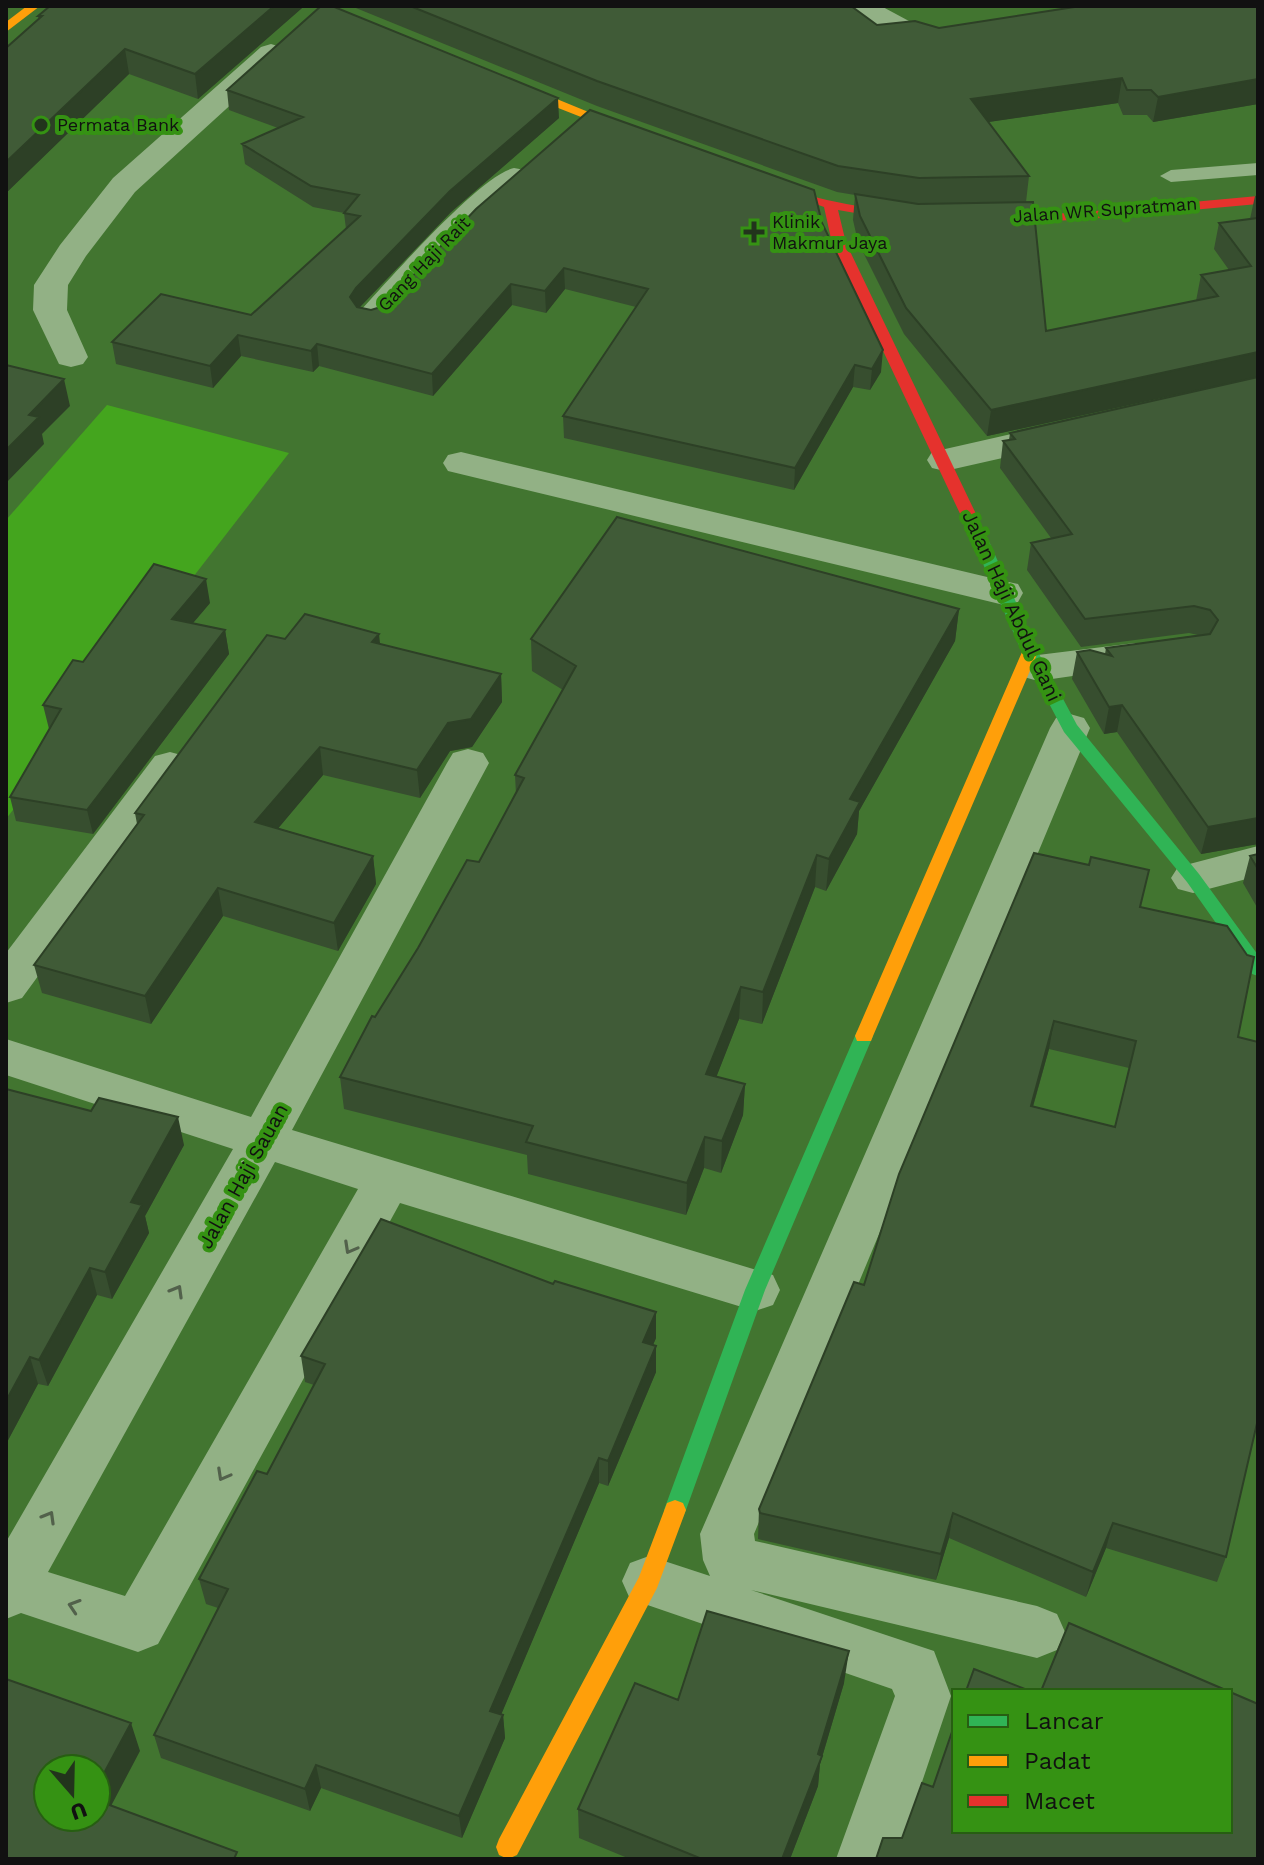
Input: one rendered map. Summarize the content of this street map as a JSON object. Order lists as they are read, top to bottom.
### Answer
{
  "streets": {
    "main road": ["Jalan WR Supratman", "Jalan Haji Abdul Gani"],
    "street": ["Gang Haji Rait", "Jalan Haji Sauan"]
  },
  "crossings": [
    ["Jalan WR Supratman", "Jalan Haji Abdul Gani"]
  ],
  "places": {
    "other": ["Permata Bank"],
    "health": ["Klinik Makmur Jaya"]
  },
  "legend": ["Lancar", "Padat", "Macet"],
  "north": "bottom"
}
